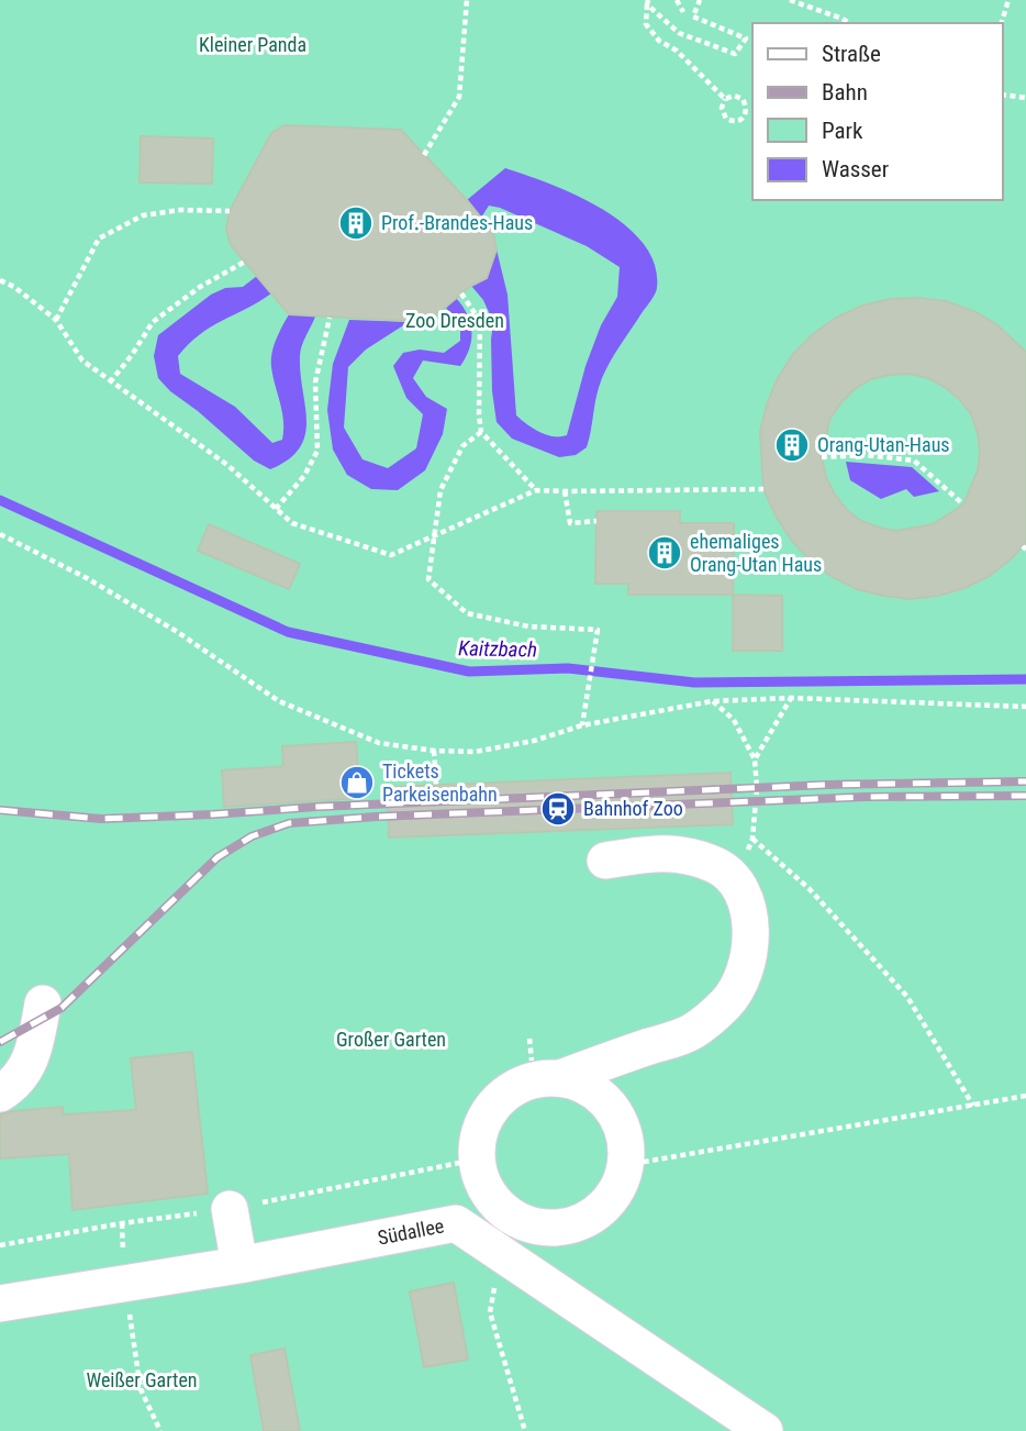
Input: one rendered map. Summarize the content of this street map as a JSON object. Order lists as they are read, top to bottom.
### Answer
{
  "streets": {
    "lane": ["Südallee"]
  },
  "water": ["Kaitzbach"],
  "parks": [
    "Kleiner Panda",
    "Zoo Dresden",
    "Großer Garten",
    "Weißer Garten"
  ],
  "places": {
    "building": ["Prof.-Brandes-Haus", "Orang-Utan-Haus", "ehemaliges Orang-Utan Haus"],
    "shop": ["Tickets Parkeisenbahn"],
    "station": ["Bahnhof Zoo"]
  },
  "legend": [
    "Straße",
    "Bahn",
    "Park",
    "Wasser"
  ]
}
